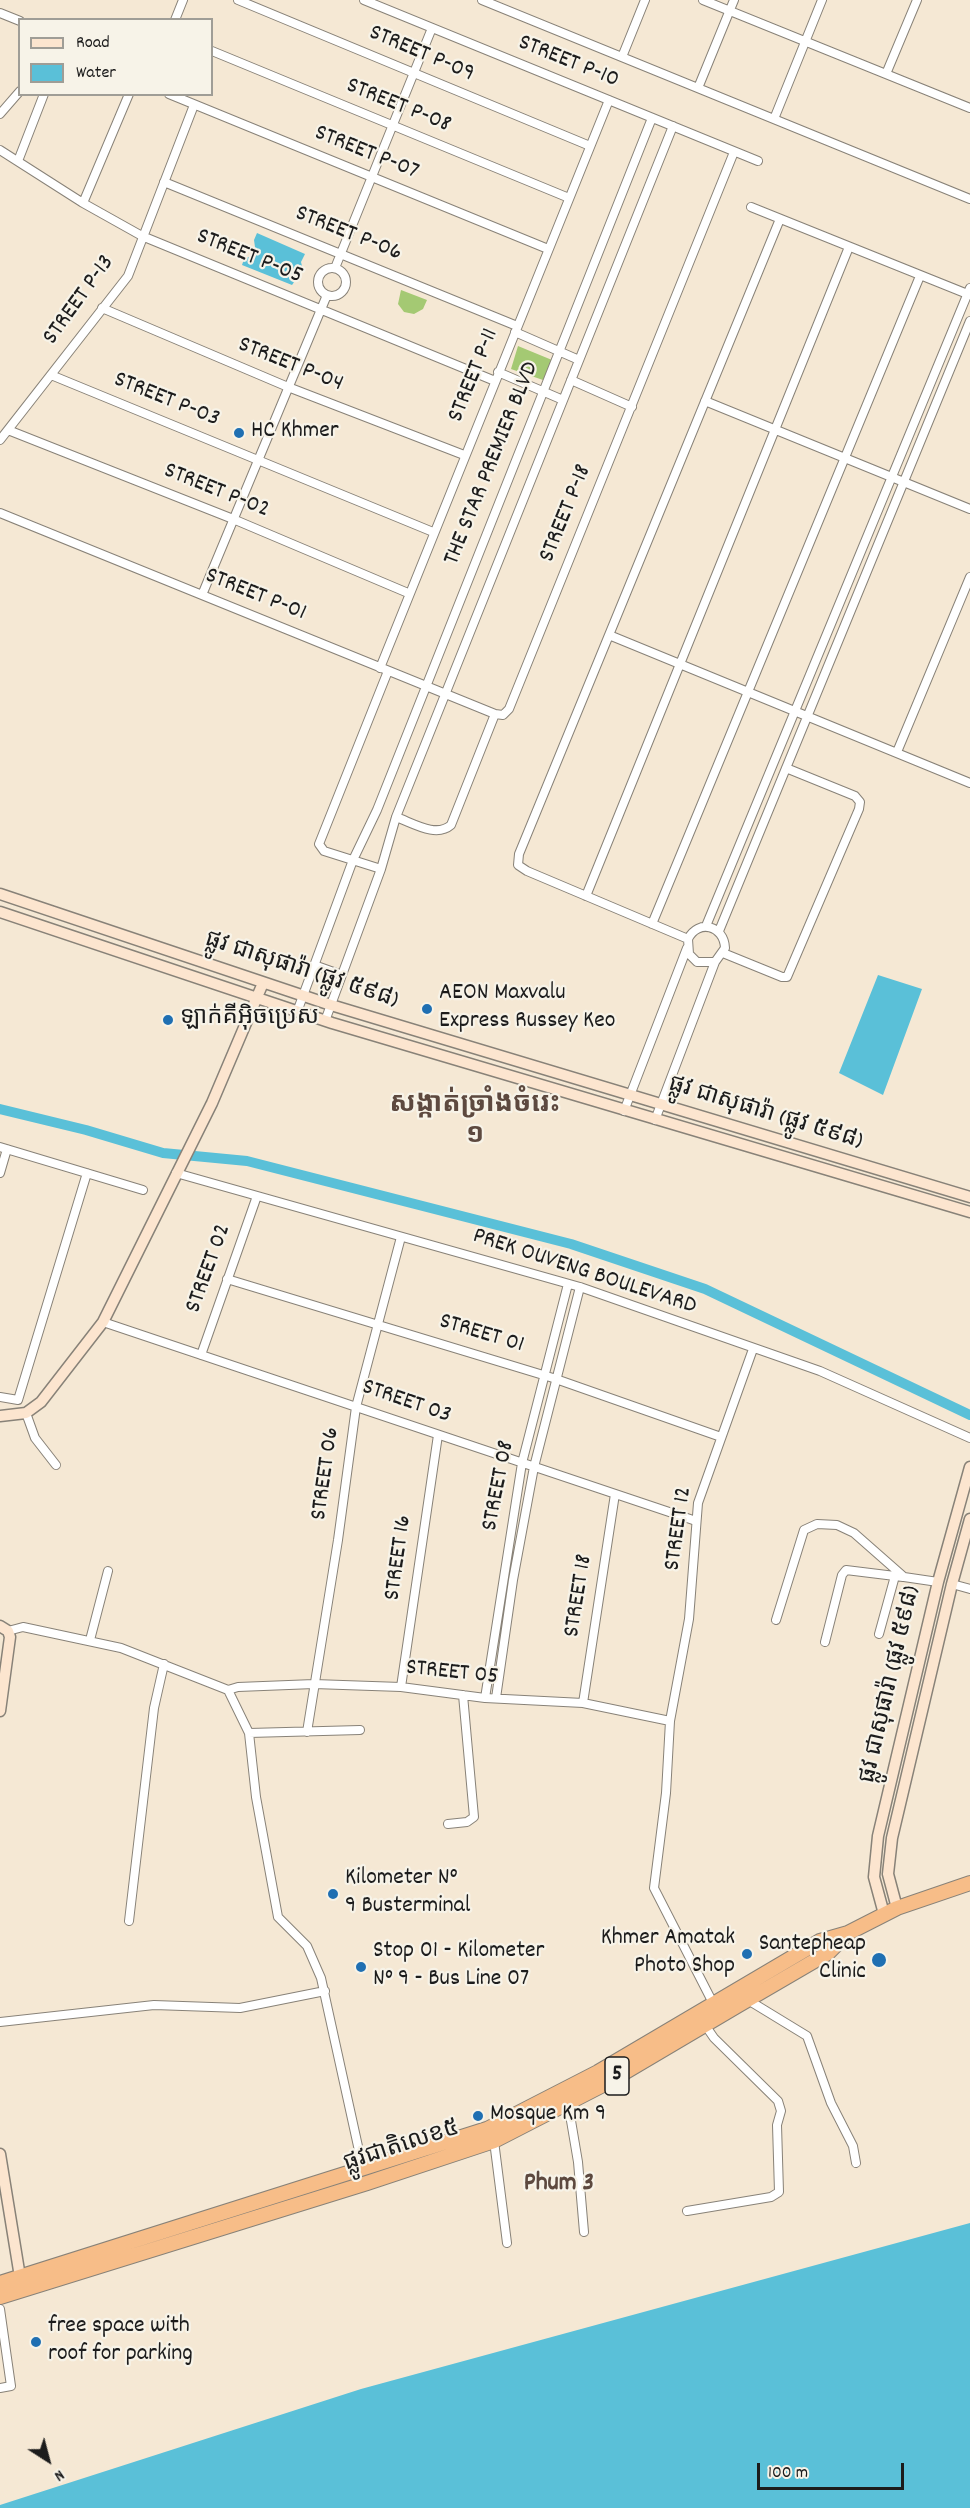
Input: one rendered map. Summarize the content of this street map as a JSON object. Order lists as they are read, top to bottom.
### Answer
{
  "streets": {
    "highway": ["5", "ផ្លូវជាតិលេខ៥"],
    "main road": ["ផ្លូវ ជាសុផារ៉ា (ផ្លូវ ៥៩៨)"],
    "street": [
      "STREET P-09",
      "STREET P-10",
      "STREET P-08",
      "STREET P-07",
      "STREET P-06",
      "STREET P-05",
      "STREET P-13",
      "STREET P-04",
      "STREET P-11",
      "STREET P-03",
      "THE STAR PREMIER BLVD",
      "STREET P-02",
      "STREET P-18",
      "STREET P-01",
      "STREET 02",
      "PREK OUVENG BOULEVARD",
      "STREET 01",
      "STREET 03",
      "STREET 06",
      "STREET 08",
      "STREET 12",
      "STREET 16",
      "STREET 18",
      "STREET 05"
    ]
  },
  "crossings": [
    ["STREET P-09", "STREET P-11"],
    ["STREET P-10", "STREET P-11"],
    ["STREET P-10", "THE STAR PREMIER BLVD"],
    ["STREET P-10", "STREET P-18"],
    ["STREET P-08", "STREET P-11"],
    ["STREET P-07", "STREET P-13"],
    ["STREET P-07", "STREET P-11"],
    ["STREET P-06", "STREET P-13"],
    ["STREET P-06", "STREET P-11"],
    ["STREET P-06", "THE STAR PREMIER BLVD"],
    ["STREET P-05", "STREET P-13"],
    ["STREET P-05", "STREET P-11"],
    ["STREET P-05", "THE STAR PREMIER BLVD"],
    ["STREET P-13", "STREET P-04"],
    ["STREET P-13", "STREET P-03"],
    ["STREET P-13", "STREET P-02"],
    ["STREET P-04", "STREET P-11"],
    ["STREET P-11", "STREET P-03"],
    ["STREET P-11", "STREET P-02"],
    ["STREET P-11", "STREET P-01"],
    ["THE STAR PREMIER BLVD", "STREET P-18"],
    ["THE STAR PREMIER BLVD", "STREET P-01"],
    ["THE STAR PREMIER BLVD", "ផ្លូវ ជាសុផារ៉ា (ផ្លូវ ៥៩៨)"],
    ["STREET P-18", "STREET P-01"],
    ["ផ្លូវ ជាសុផារ៉ា (ផ្លូវ ៥៩៨)", "ផ្លូវជាតិលេខ៥"],
    ["STREET 02", "PREK OUVENG BOULEVARD"],
    ["STREET 02", "STREET 01"],
    ["STREET 02", "STREET 03"],
    ["PREK OUVENG BOULEVARD", "STREET 06"],
    ["PREK OUVENG BOULEVARD", "STREET 08"],
    ["PREK OUVENG BOULEVARD", "STREET 12"],
    ["STREET 01", "STREET 06"],
    ["STREET 01", "STREET 08"],
    ["STREET 01", "STREET 12"],
    ["STREET 03", "STREET 06"],
    ["STREET 03", "STREET 08"],
    ["STREET 03", "STREET 12"],
    ["STREET 03", "STREET 16"],
    ["STREET 03", "STREET 18"],
    ["STREET 06", "STREET 05"],
    ["STREET 08", "STREET 05"],
    ["STREET 12", "STREET 05"],
    ["STREET 12", "ផ្លូវជាតិលេខ៥"],
    ["STREET 16", "STREET 05"],
    ["STREET 18", "STREET 05"]
  ],
  "districts": ["សង្កាត់ច្រាំងចំរេះ ១", "Phum 3"],
  "places": [
    "HC Khmer",
    "AEON Maxvalu Express Russey Keo",
    "ឡាក់គីអ៊ិចប្រេស",
    "Kilometer N° 9 Busterminal",
    "Khmer Amatak Photo Shop",
    "Santepheap Clinic",
    "Stop 01 - Kilometer N° 9 - Bus Line 07",
    "Mosque Km 9",
    "free space with roof for parking"
  ],
  "legend": ["Road", "Water"],
  "scale_bar": "100 m",
  "north": "bottom right"
}
